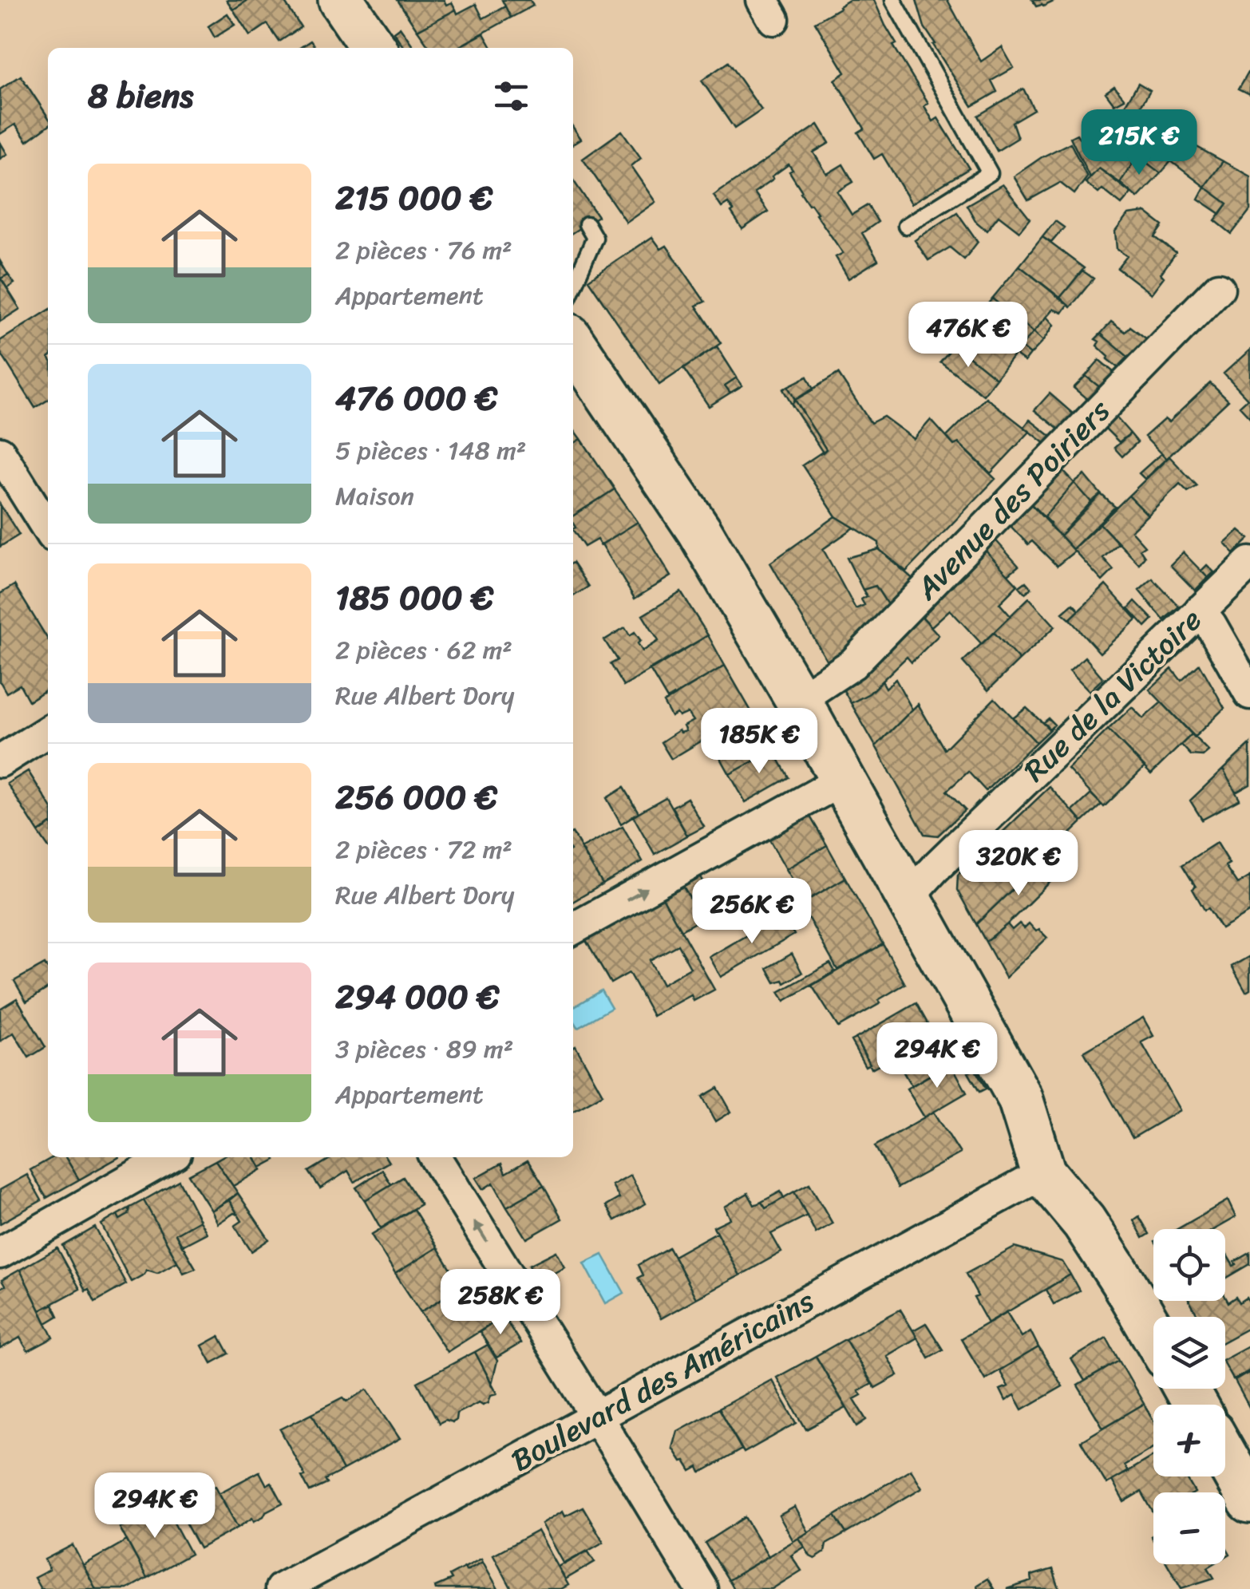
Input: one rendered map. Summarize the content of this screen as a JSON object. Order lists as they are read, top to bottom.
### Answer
{
  "streets": {
    "street": ["Avenue des Poiriers", "Rue de la Victoire", "Boulevard des Américains"]
  },
  "page": {
    "heading": "8 biens",
    "price": [
      "215K €",
      "476K €",
      "185K €",
      "320K €",
      "256K €",
      "294K €",
      "258K €",
      "294K €"
    ],
    "list": [
      {
        "name": "215 000 €",
        "note": "2 pièces · 76 m² · Appartement"
      },
      {
        "name": "476 000 €",
        "note": "5 pièces · 148 m² · Maison"
      },
      {
        "name": "185 000 €",
        "note": "2 pièces · 62 m² · Rue Albert Dory"
      },
      {
        "name": "256 000 €",
        "note": "2 pièces · 72 m² · Rue Albert Dory"
      },
      {
        "name": "294 000 €",
        "note": "3 pièces · 89 m² · Appartement"
      }
    ],
    "map_buttons": ["+", "−"]
  }
}
